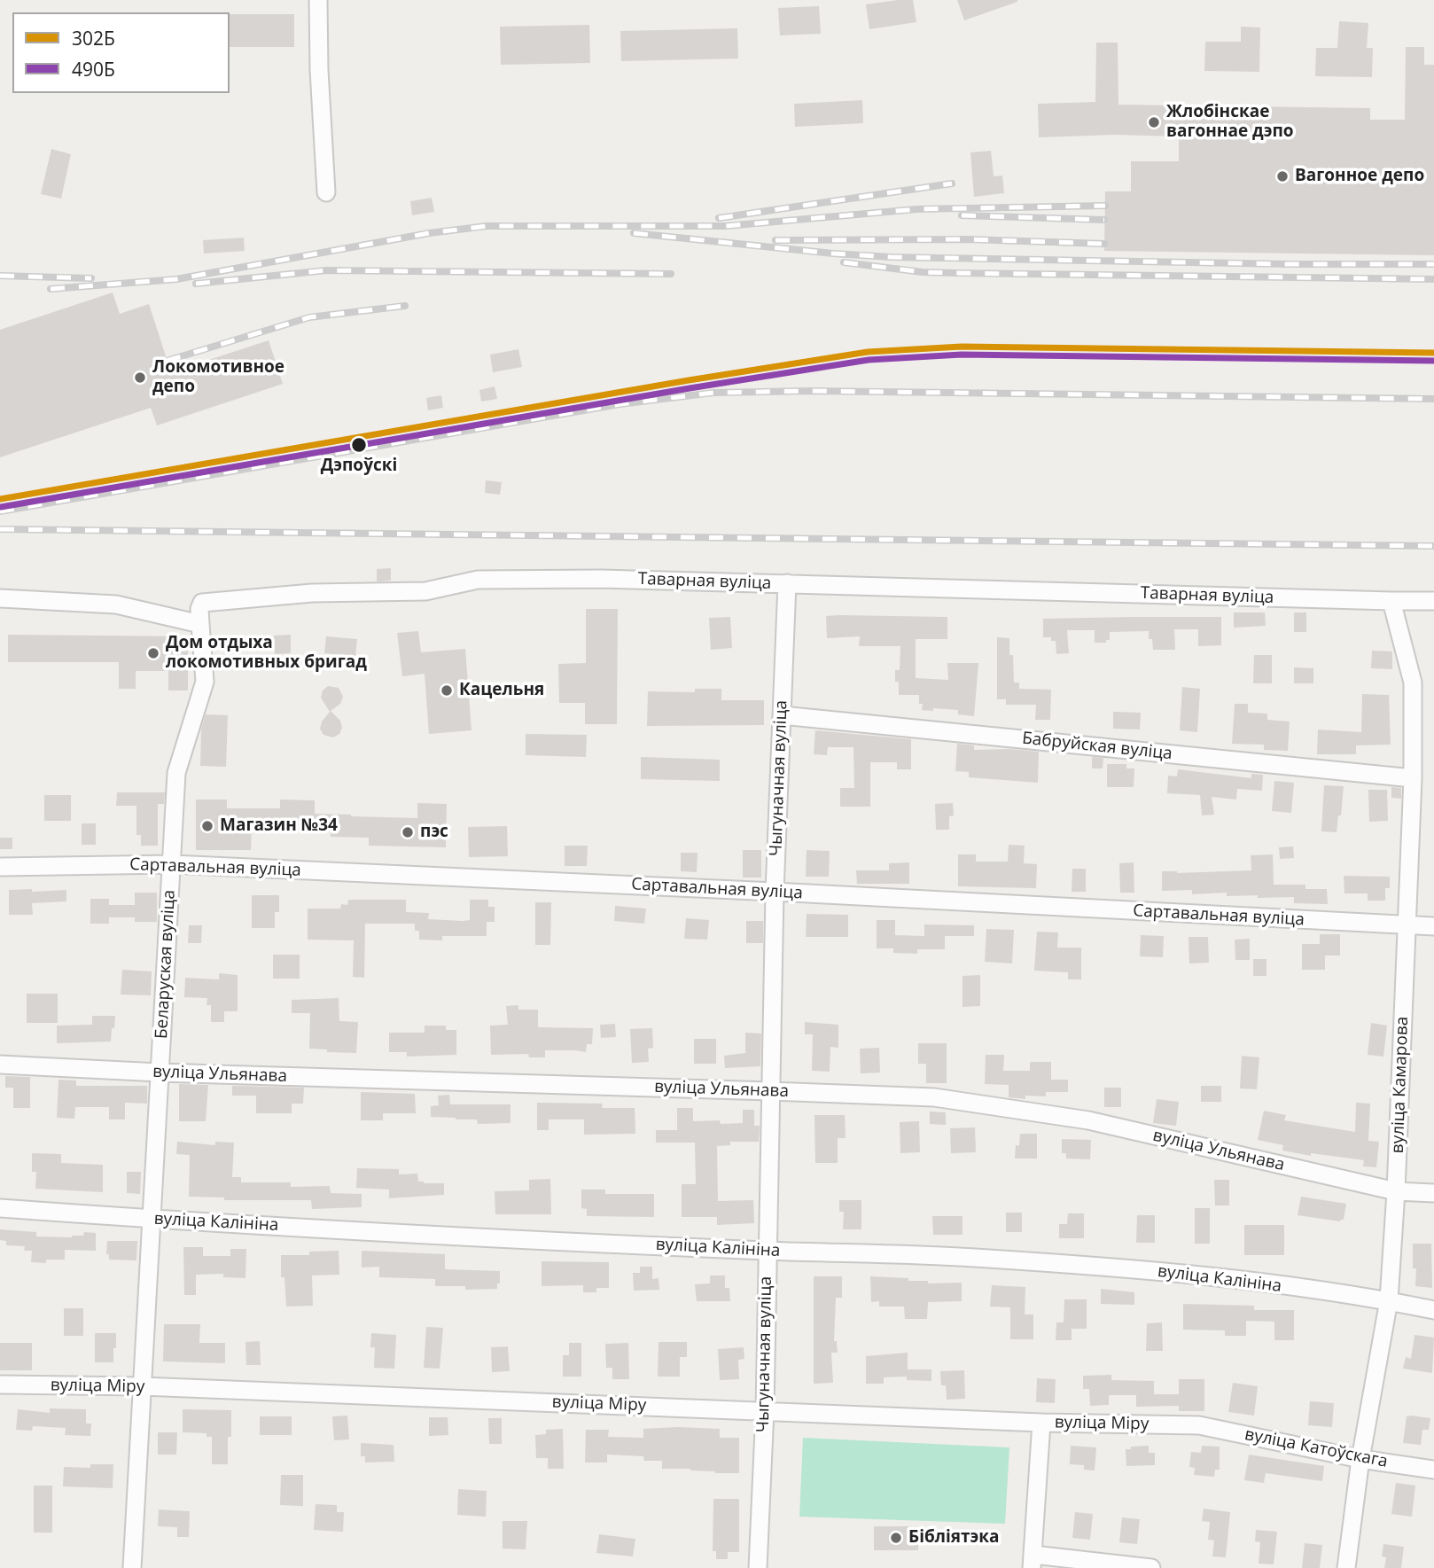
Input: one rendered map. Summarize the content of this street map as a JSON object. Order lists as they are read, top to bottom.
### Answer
{
  "streets": {
    "street": [
      "Таварная вуліца",
      "Бабруйская вуліца",
      "Чыгуначная вуліца",
      "Сартавальная вуліца",
      "Беларуская вуліца",
      "вуліца Ульянава",
      "вуліца Камарова",
      "вуліца Калініна",
      "вуліца Міру",
      "вуліца Катоўскага"
    ]
  },
  "crossings": [
    ["Таварная вуліца", "Чыгуначная вуліца"],
    ["Таварная вуліца", "Беларуская вуліца"],
    ["Таварная вуліца", "вуліца Камарова"],
    ["Бабруйская вуліца", "Чыгуначная вуліца"],
    ["Бабруйская вуліца", "вуліца Камарова"],
    ["Чыгуначная вуліца", "Сартавальная вуліца"],
    ["Чыгуначная вуліца", "вуліца Ульянава"],
    ["Чыгуначная вуліца", "вуліца Калініна"],
    ["Чыгуначная вуліца", "вуліца Міру"],
    ["Сартавальная вуліца", "Беларуская вуліца"],
    ["Сартавальная вуліца", "вуліца Камарова"],
    ["Беларуская вуліца", "вуліца Ульянава"],
    ["Беларуская вуліца", "вуліца Калініна"],
    ["Беларуская вуліца", "вуліца Міру"],
    ["вуліца Ульянава", "вуліца Камарова"],
    ["вуліца Камарова", "вуліца Калініна"],
    ["вуліца Камарова", "вуліца Катоўскага"],
    ["вуліца Міру", "вуліца Катоўскага"]
  ],
  "places": [
    "Жлобінскае вагоннае дэпо",
    "Вагонное депо",
    "Локомотивное депо",
    "Дэпоўскі",
    "Дом отдыха локомотивных бригад",
    "Кацельня",
    "Магазин №34",
    "пэс",
    "Бібліятэка"
  ],
  "lines": ["transit line 302Б", "transit line 490Б"],
  "legend": ["302Б", "490Б"]
}
